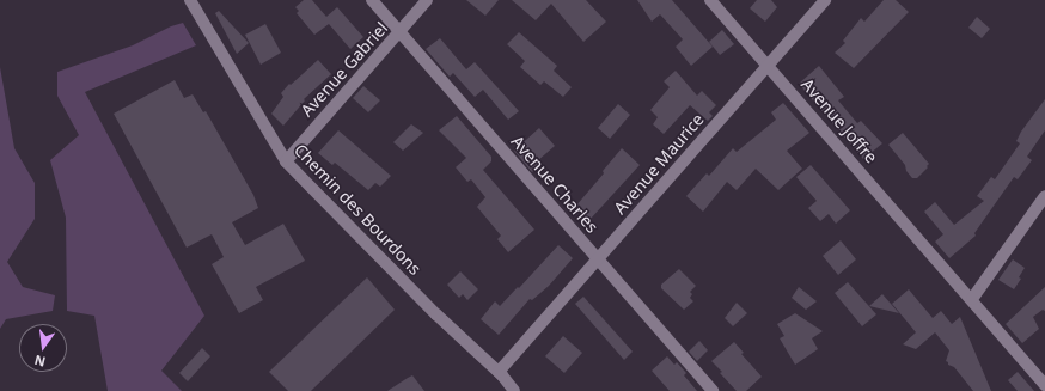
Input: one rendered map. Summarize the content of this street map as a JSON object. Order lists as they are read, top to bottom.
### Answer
{
  "streets": {
    "street": [
      "Avenue Gabriel",
      "Avenue Joffre",
      "Avenue Maurice",
      "Avenue Charles",
      "Chemin des Bourdons"
    ]
  },
  "crossings": [
    ["Avenue Gabriel", "Avenue Charles"],
    ["Avenue Gabriel", "Chemin des Bourdons"],
    ["Avenue Joffre", "Avenue Maurice"],
    ["Avenue Maurice", "Avenue Charles"],
    ["Avenue Maurice", "Chemin des Bourdons"]
  ],
  "north": "bottom"
}
